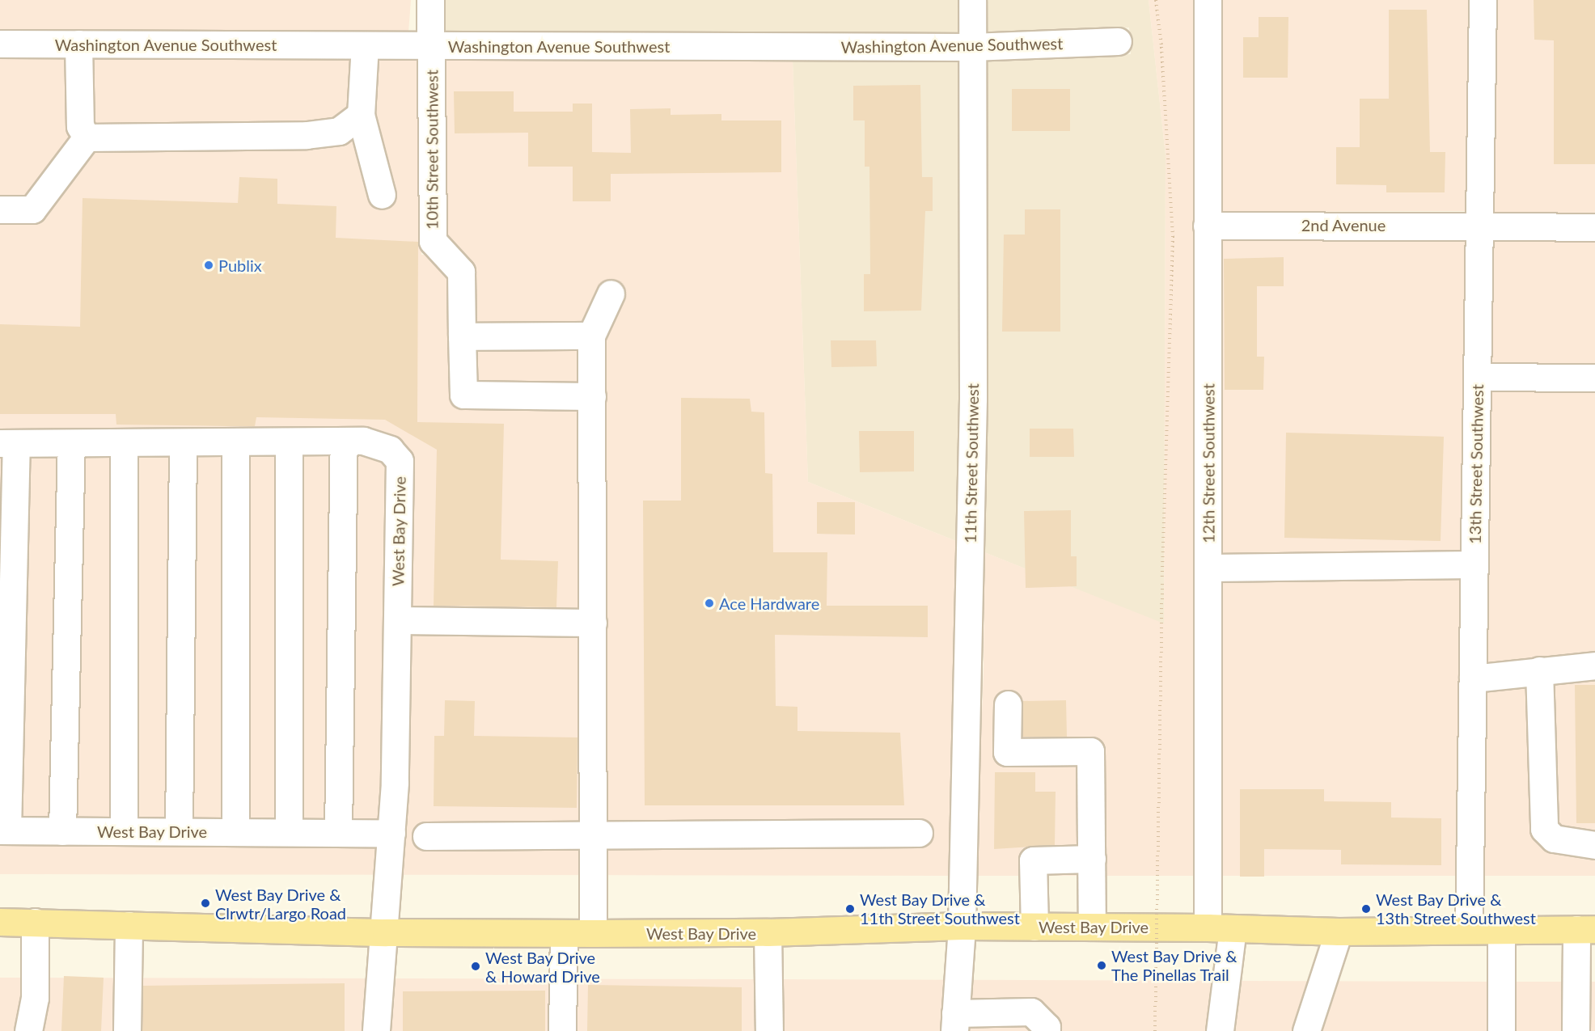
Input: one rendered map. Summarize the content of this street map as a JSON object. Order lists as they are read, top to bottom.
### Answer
{
  "streets": {
    "main road": ["West Bay Drive"],
    "street": [
      "Washington Avenue Southwest",
      "10th Street Southwest",
      "2nd Avenue",
      "11th Street Southwest",
      "12th Street Southwest",
      "13th Street Southwest"
    ]
  },
  "crossings": [
    ["Washington Avenue Southwest", "10th Street Southwest"],
    ["Washington Avenue Southwest", "11th Street Southwest"],
    ["2nd Avenue", "12th Street Southwest"],
    ["2nd Avenue", "13th Street Southwest"],
    ["11th Street Southwest", "West Bay Drive"],
    ["12th Street Southwest", "West Bay Drive"],
    ["13th Street Southwest", "West Bay Drive"]
  ],
  "places": [
    "Publix",
    "Ace Hardware",
    "West Bay Drive & Clrwtr/Largo Road",
    "West Bay Drive & 11th Street Southwest",
    "West Bay Drive & 13th Street Southwest",
    "West Bay Drive & The Pinellas Trail",
    "West Bay Drive & Howard Drive"
  ]
}
